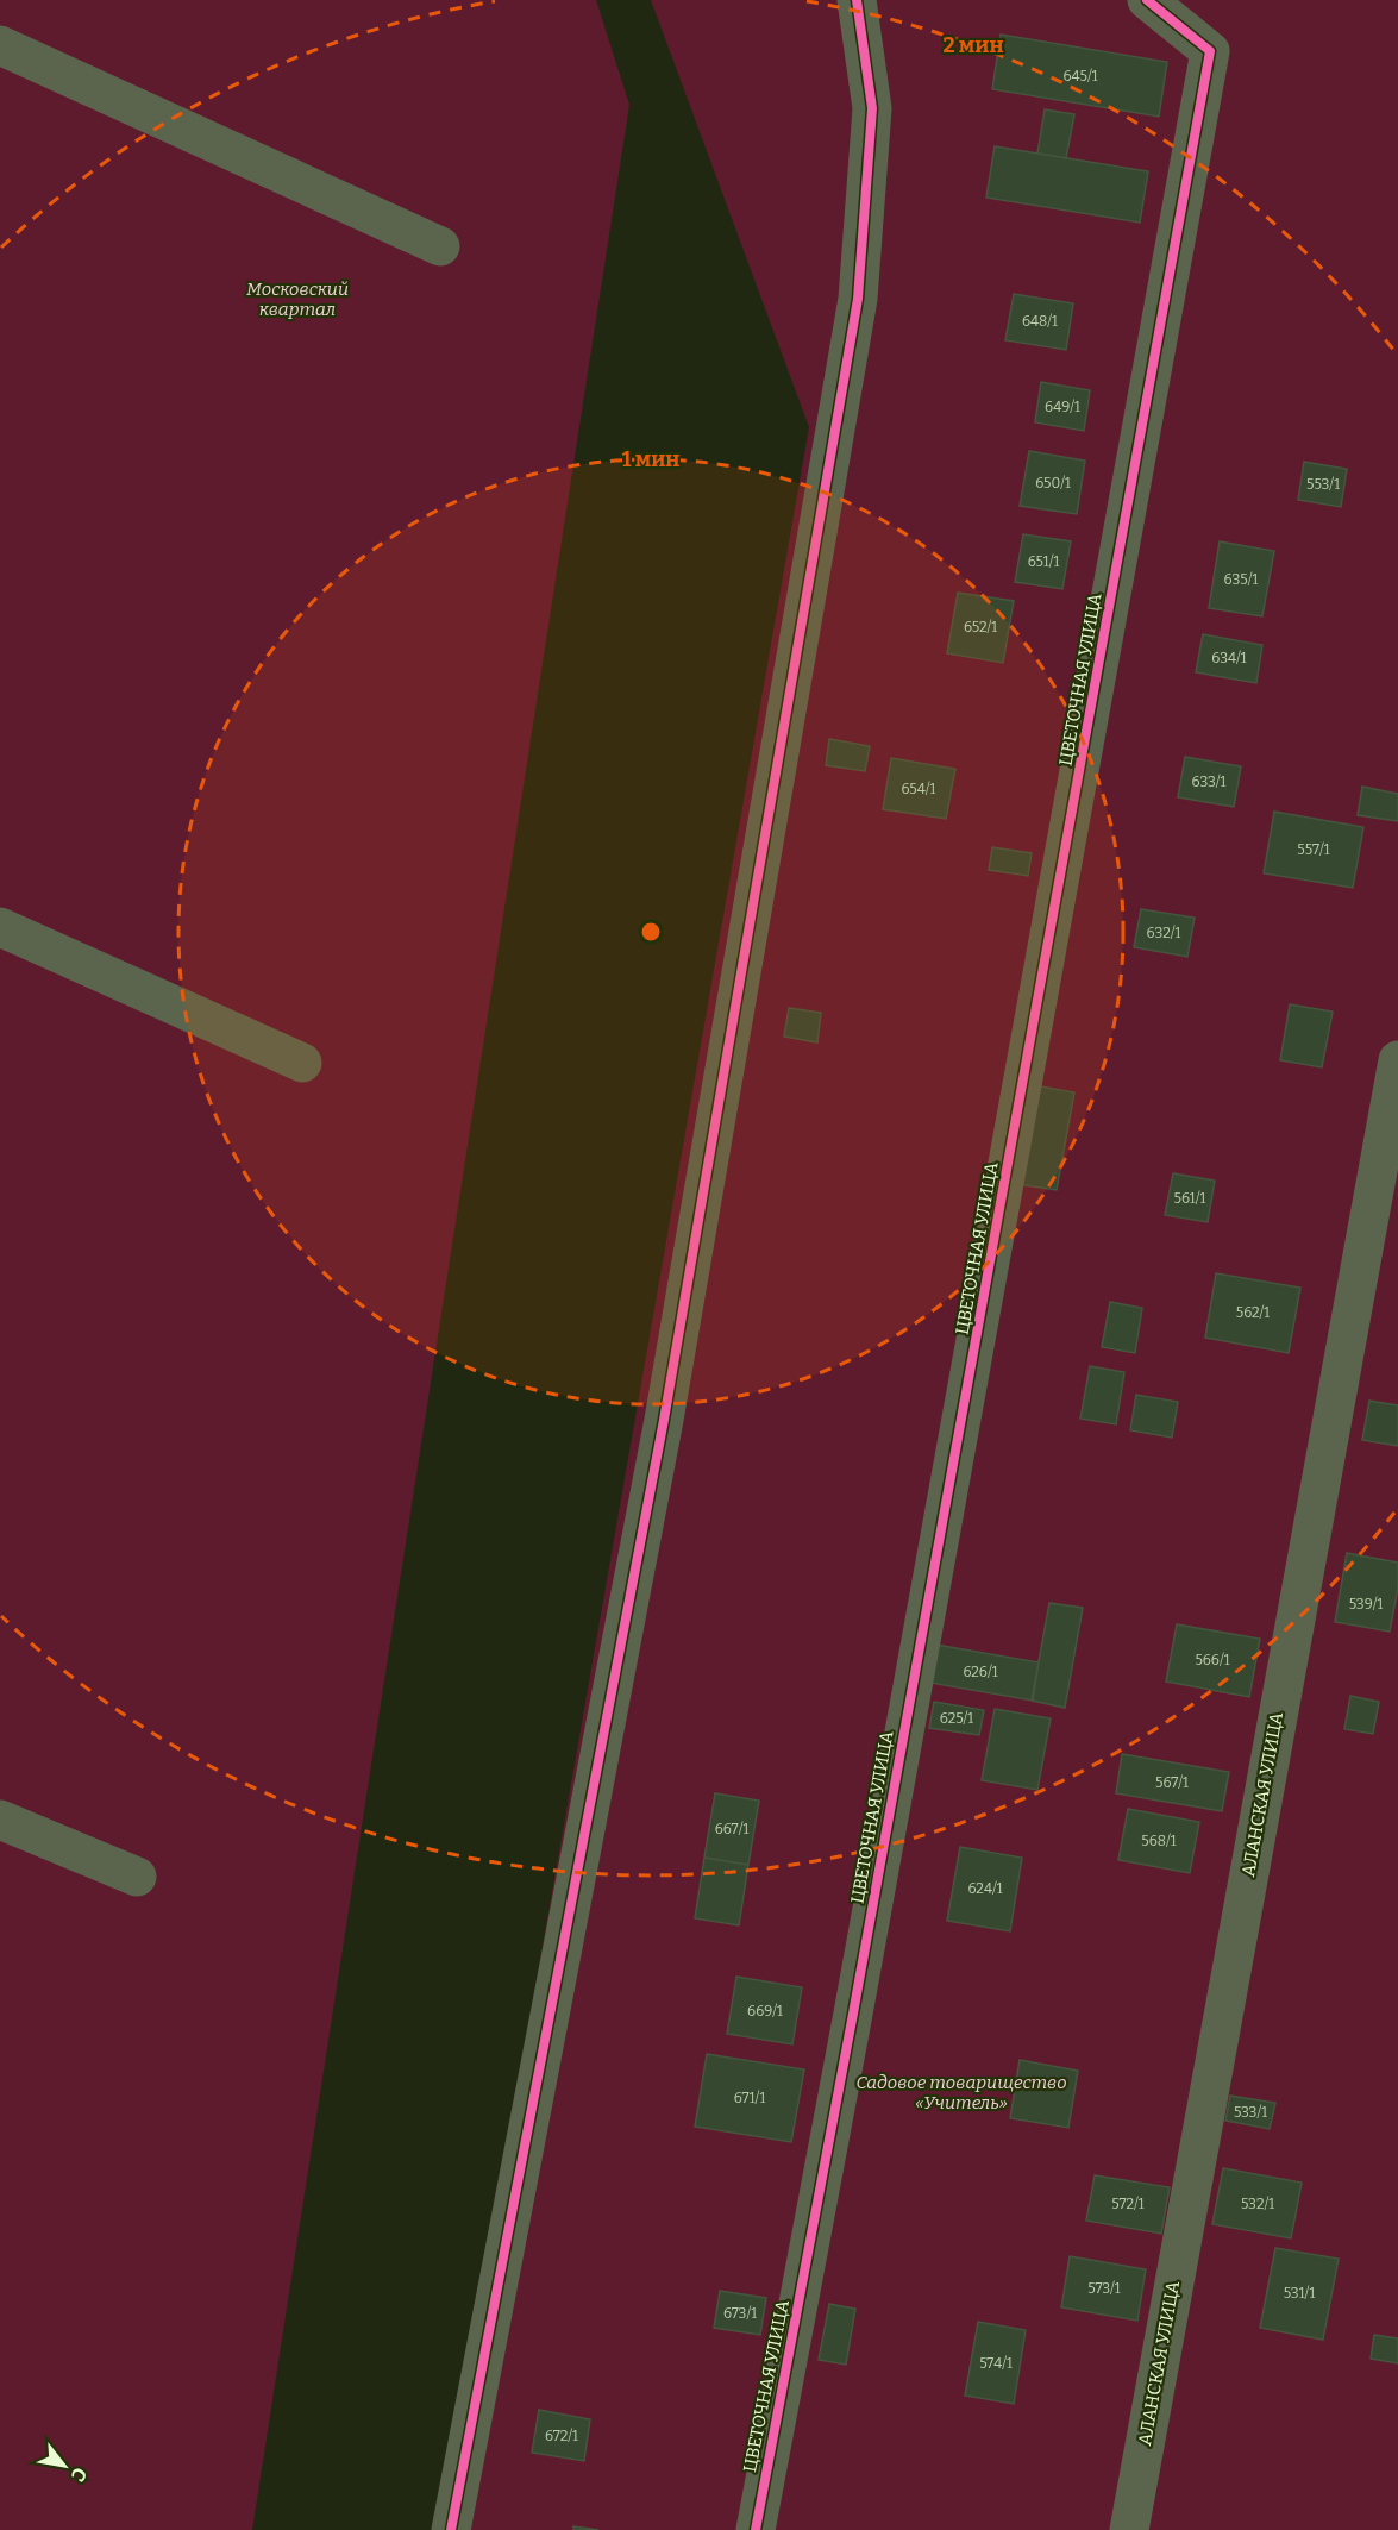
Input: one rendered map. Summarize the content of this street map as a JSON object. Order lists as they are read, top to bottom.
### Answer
{
  "streets": {
    "street": ["ЦВЕТОЧНАЯ УЛИЦА", "АЛАНСКАЯ УЛИЦА"]
  },
  "parks": ["Московский квартал", "Садовое товарищество «Учитель»"],
  "house_numbers": [
    "645/1",
    "648/1",
    "649/1",
    "650/1",
    "553/1",
    "651/1",
    "635/1",
    "652/1",
    "634/1",
    "633/1",
    "654/1",
    "557/1",
    "632/1",
    "561/1",
    "562/1",
    "539/1",
    "566/1",
    "626/1",
    "625/1",
    "567/1",
    "667/1",
    "568/1",
    "624/1",
    "669/1",
    "671/1",
    "533/1",
    "572/1",
    "532/1",
    "573/1",
    "531/1",
    "673/1",
    "574/1",
    "672/1"
  ],
  "north": "bottom right",
  "rings": ["2 мин", "1 мин"]
}
